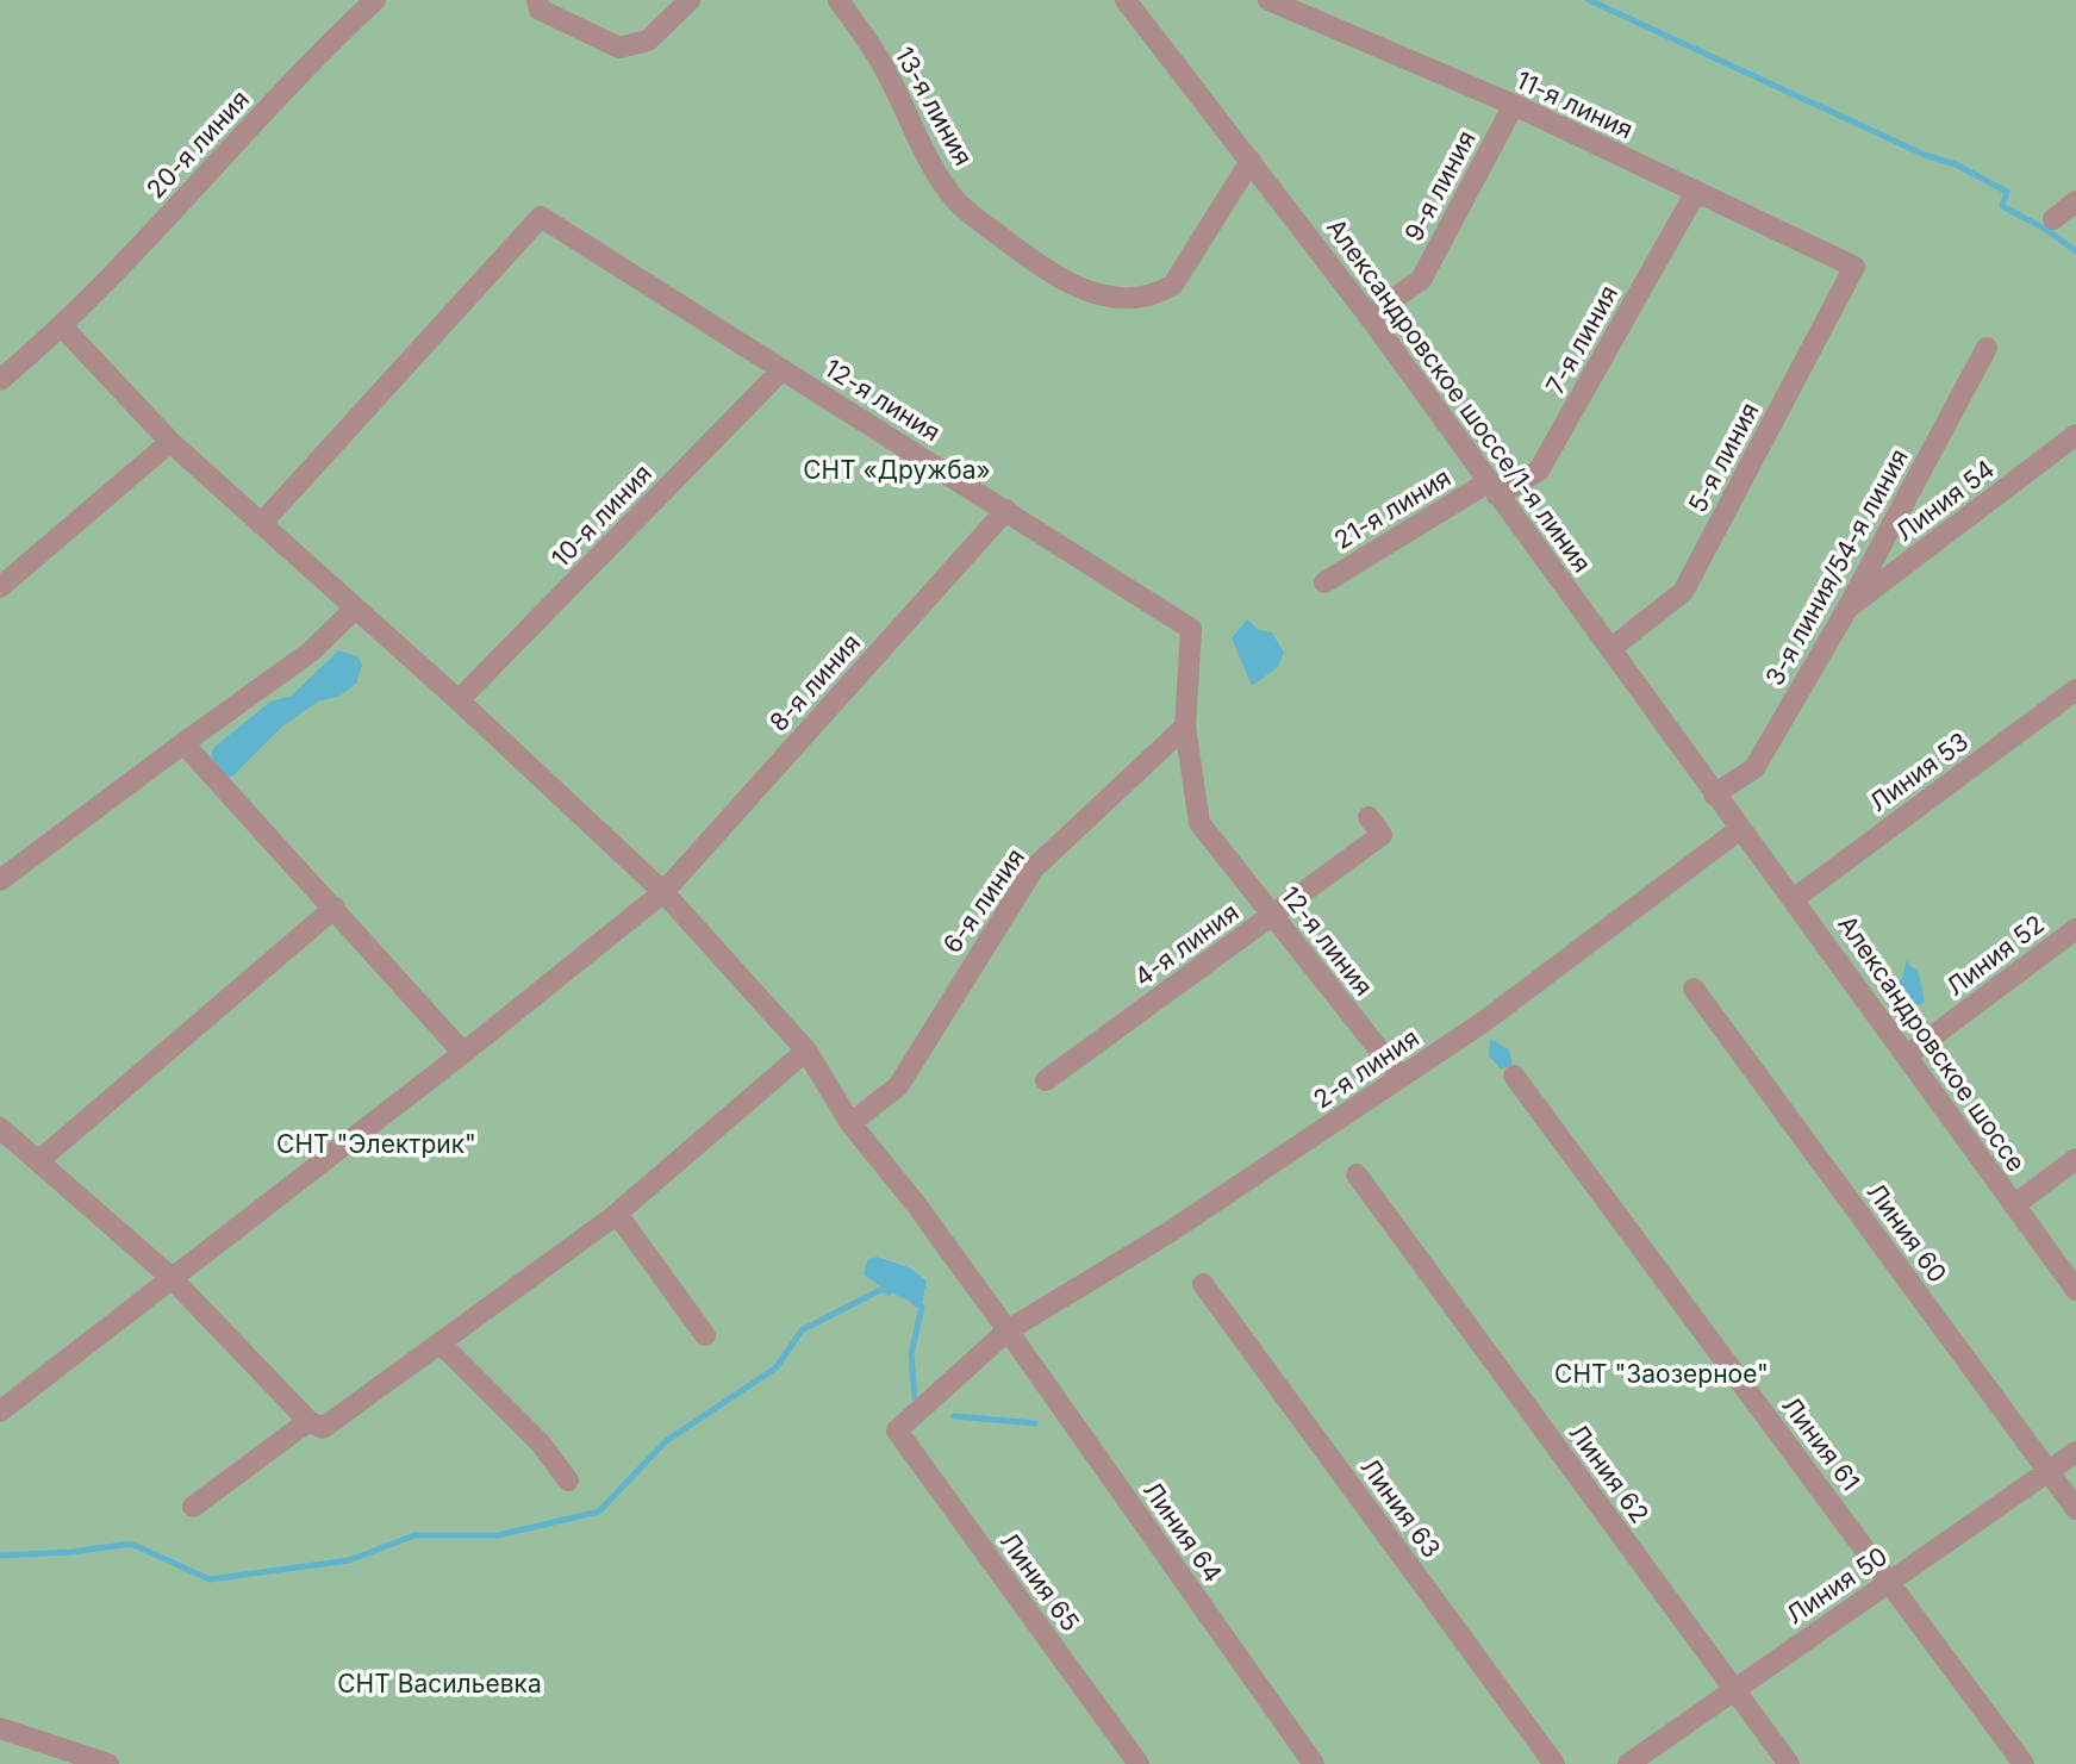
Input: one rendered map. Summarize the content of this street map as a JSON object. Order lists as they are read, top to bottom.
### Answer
{
  "streets": {
    "street": [
      "11-я линия",
      "13-я линия",
      "20-я линия",
      "9-я линия",
      "7-я линия",
      "Александровское шоссе/1-я линия",
      "12-я линия",
      "5-я линия",
      "Линия 54",
      "21-я линия",
      "10-я линия",
      "3-я линия/54-я линия",
      "8-я линия",
      "Линия 53",
      "6-я линия",
      "4-я линия",
      "Линия 52",
      "Александровское шоссе",
      "2-я линия",
      "Линия 60",
      "Линия 61",
      "Линия 62",
      "Линия 63",
      "Линия 64",
      "Линия 65",
      "Линия 50"
    ]
  },
  "crossings": [
    ["11-я линия", "9-я линия"],
    ["11-я линия", "7-я линия"],
    ["11-я линия", "5-я линия"],
    ["13-я линия", "Александровское шоссе/1-я линия"],
    ["20-я линия", "Линия 64"],
    ["9-я линия", "Александровское шоссе/1-я линия"],
    ["7-я линия", "Александровское шоссе/1-я линия"],
    ["7-я линия", "21-я линия"],
    ["Александровское шоссе/1-я линия", "5-я линия"],
    ["Александровское шоссе/1-я линия", "21-я линия"],
    ["Александровское шоссе/1-я линия", "3-я линия/54-я линия"],
    ["Александровское шоссе/1-я линия", "Александровское шоссе"],
    ["Александровское шоссе/1-я линия", "2-я линия"],
    ["12-я линия", "10-я линия"],
    ["12-я линия", "8-я линия"],
    ["12-я линия", "6-я линия"],
    ["12-я линия", "4-я линия"],
    ["12-я линия", "2-я линия"],
    ["12-я линия", "Линия 64"],
    ["Линия 54", "3-я линия/54-я линия"],
    ["10-я линия", "Линия 64"],
    ["8-я линия", "Линия 64"],
    ["Линия 53", "Александровское шоссе"],
    ["6-я линия", "Линия 64"],
    ["Линия 52", "Александровское шоссе"],
    ["Александровское шоссе", "2-я линия"],
    ["2-я линия", "Линия 64"],
    ["2-я линия", "Линия 65"],
    ["Линия 60", "Линия 50"],
    ["Линия 61", "Линия 50"],
    ["Линия 62", "Линия 50"]
  ],
  "parks": [
    "СНТ «Дружба»",
    "СНТ \"Электрик\"",
    "СНТ \"Заозерное\"",
    "СНТ Васильевка"
  ]
}
